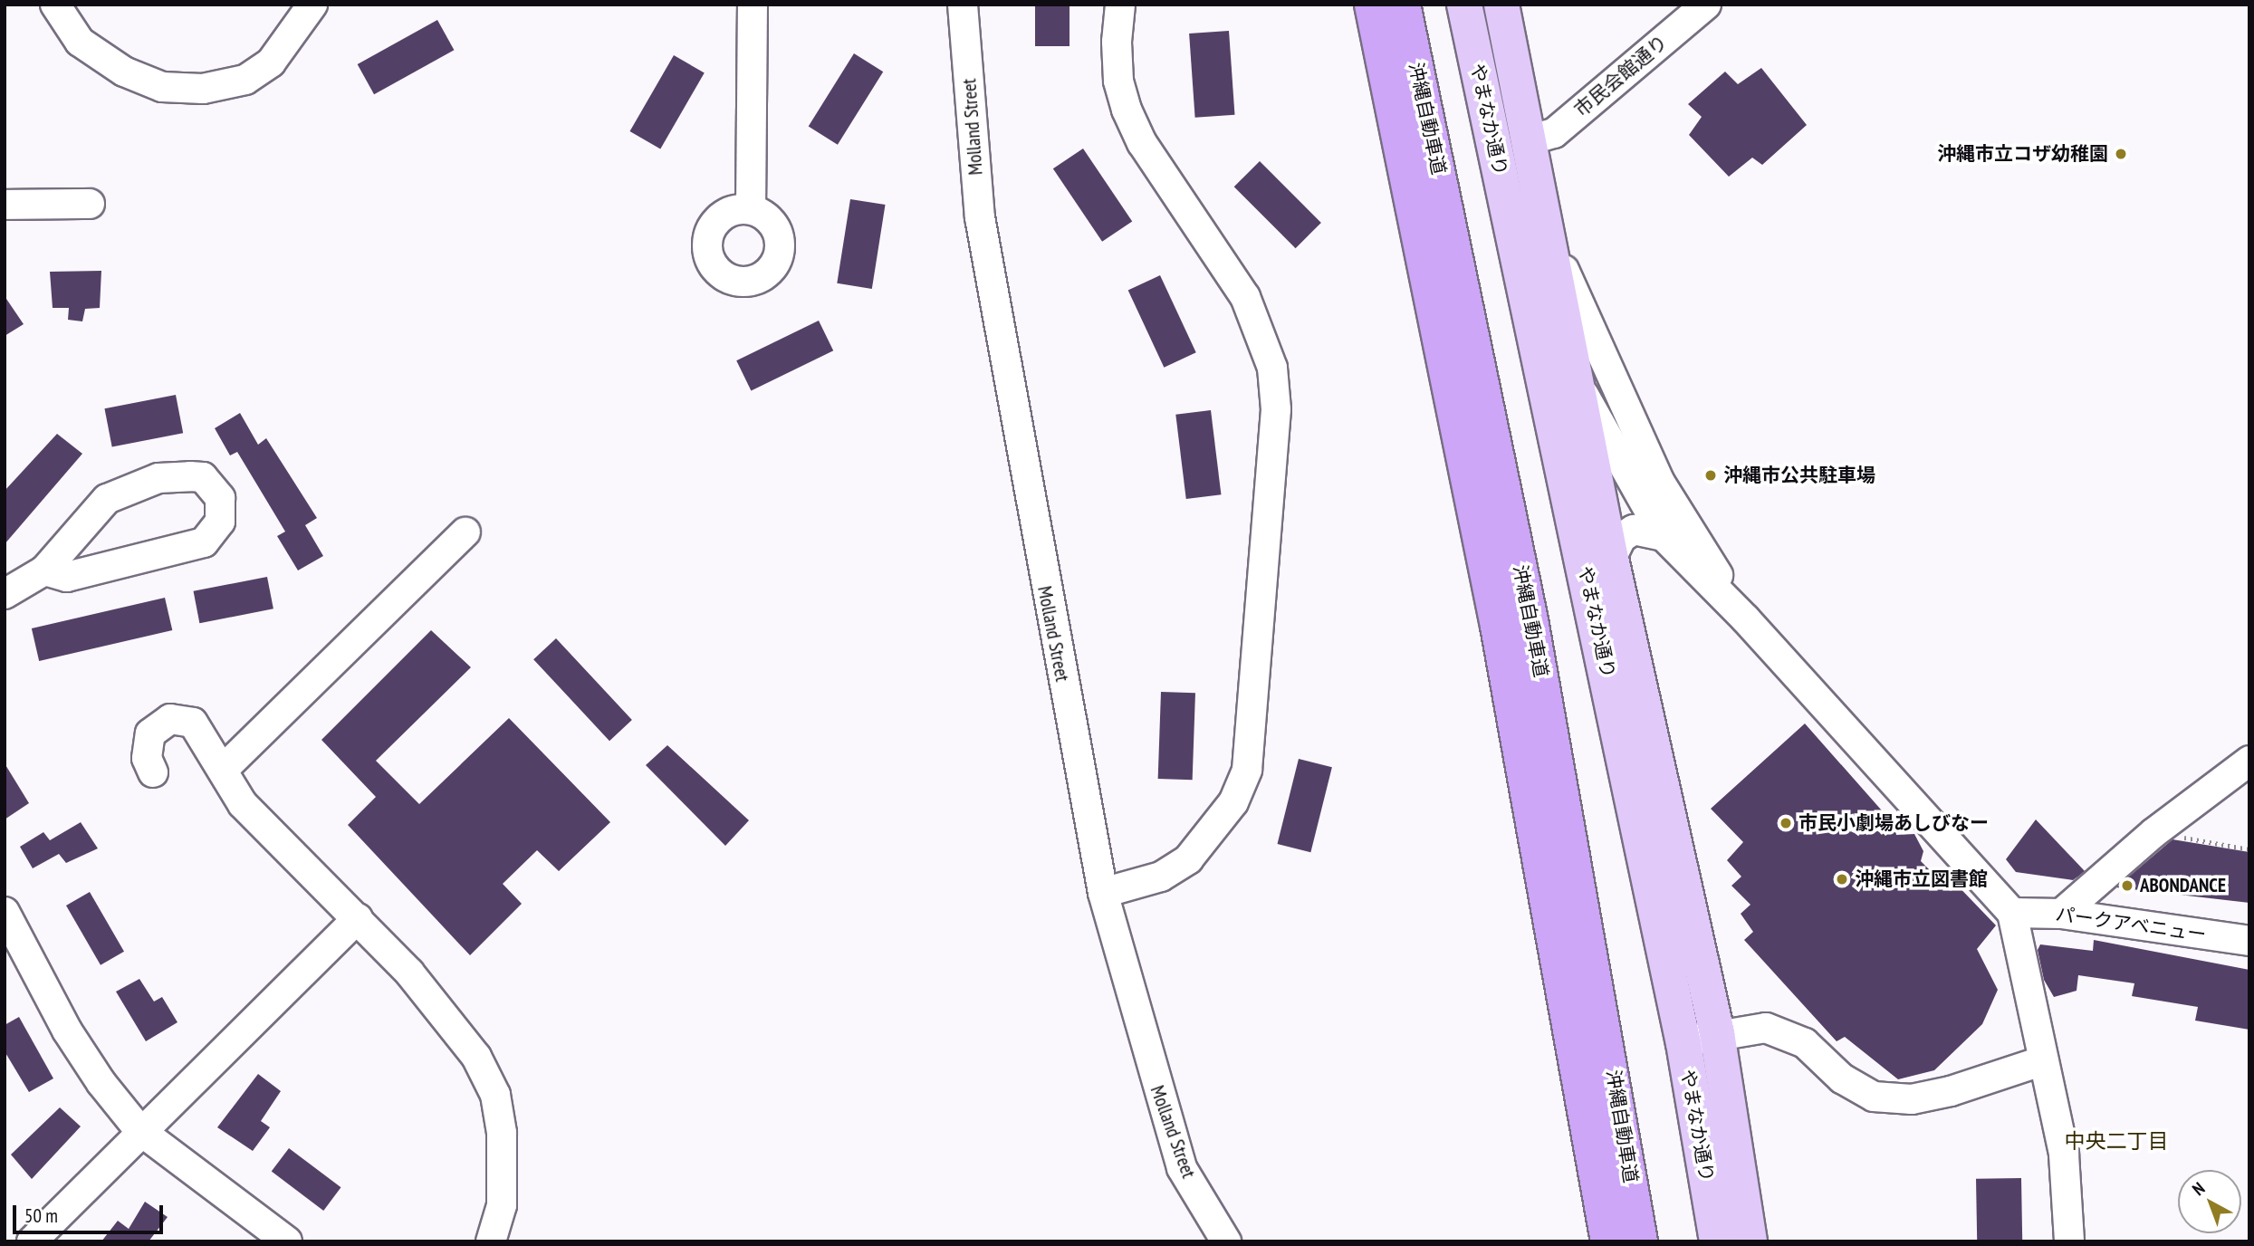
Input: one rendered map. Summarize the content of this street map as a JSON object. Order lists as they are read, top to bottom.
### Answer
{
  "streets": {
    "highway": ["沖縄自動車道"],
    "main road": ["やまなか通り"],
    "street": ["市民会館通り", "Molland Street", "パークアベニュー"]
  },
  "crossings": [
    ["市民会館通り", "やまなか通り"]
  ],
  "districts": ["中央二丁目"],
  "places": [
    "沖縄市立コザ幼稚園",
    "沖縄市公共駐車場",
    "市民小劇場あしびなー",
    "沖縄市立図書館",
    "ABONDANCE"
  ],
  "scale_bar": "50 m",
  "north": "top left"
}
